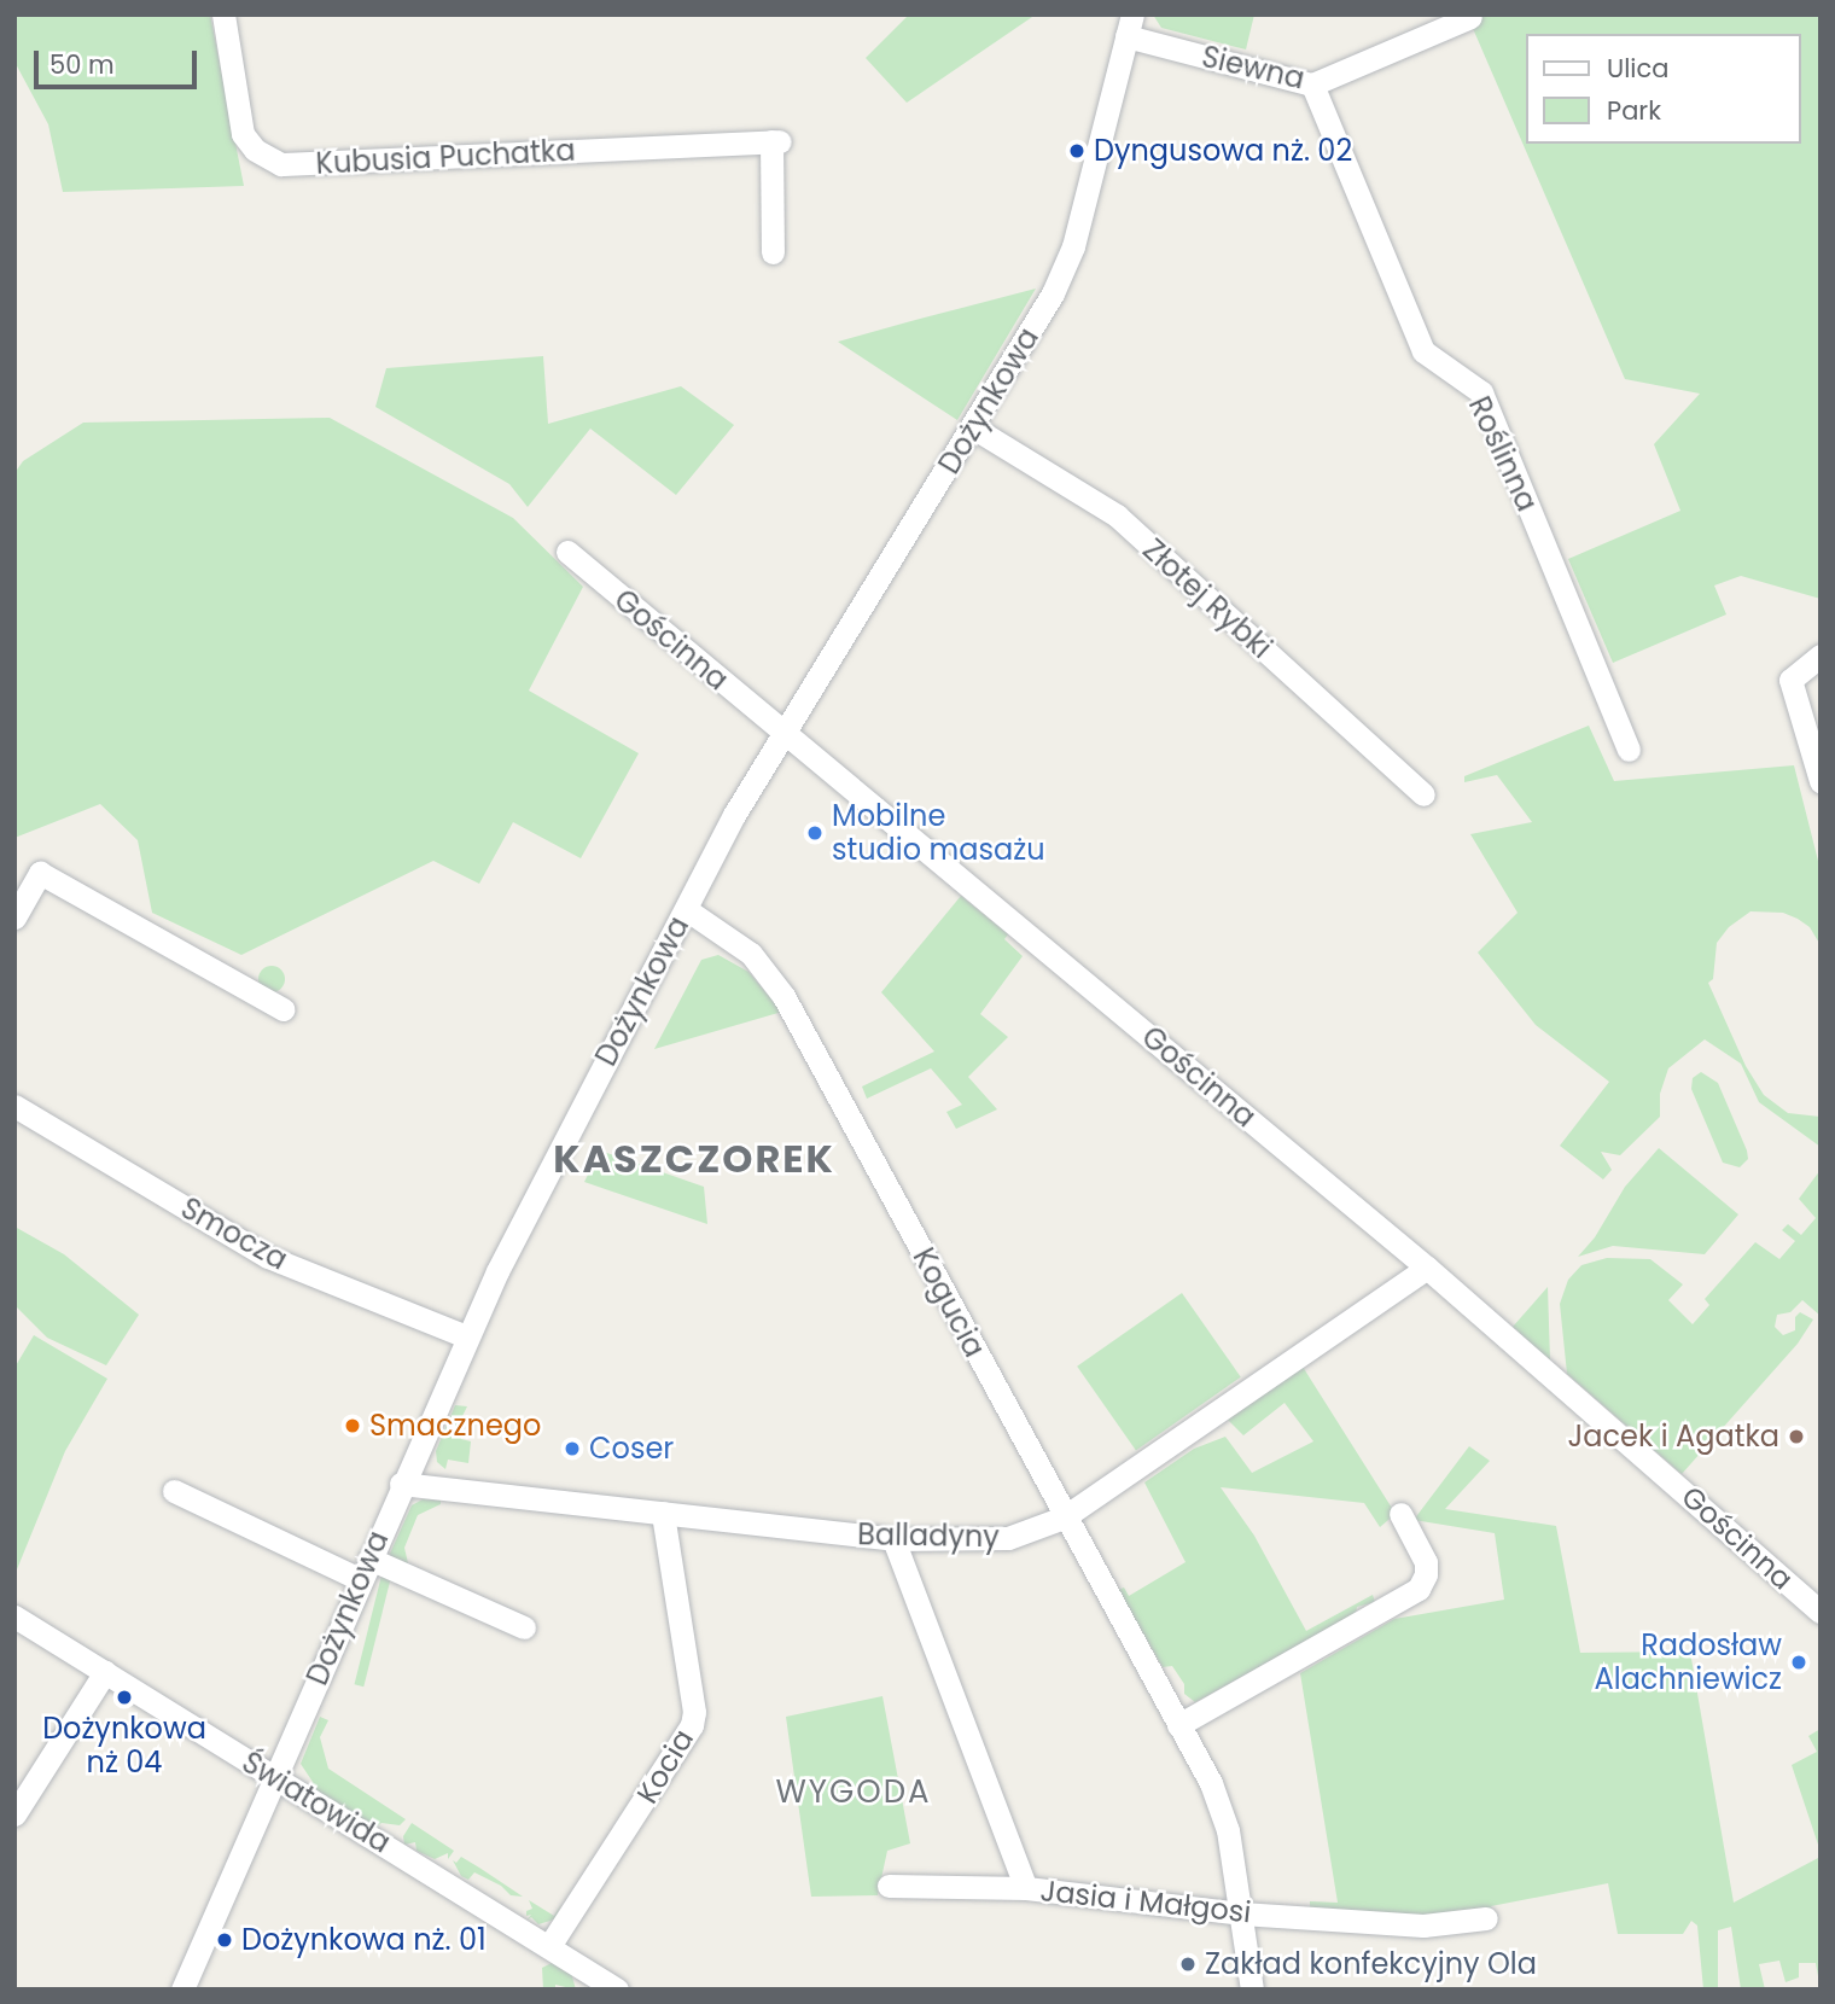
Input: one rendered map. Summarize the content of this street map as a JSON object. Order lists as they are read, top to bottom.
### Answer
{
  "streets": {
    "street": [
      "Siewna",
      "Kubusia Puchatka",
      "Dożynkowa",
      "Roślinna",
      "Złotej Rybki",
      "Gościnna",
      "Smocza",
      "Kogucia",
      "Balladyny",
      "Kocia",
      "Światowida",
      "Jasia i Małgosi"
    ]
  },
  "crossings": [
    ["Siewna", "Dożynkowa"],
    ["Siewna", "Roślinna"],
    ["Dożynkowa", "Złotej Rybki"],
    ["Dożynkowa", "Gościnna"],
    ["Dożynkowa", "Smocza"],
    ["Dożynkowa", "Kogucia"],
    ["Dożynkowa", "Balladyny"],
    ["Dożynkowa", "Światowida"],
    ["Gościnna", "Balladyny"],
    ["Kogucia", "Balladyny"],
    ["Kogucia", "Jasia i Małgosi"],
    ["Balladyny", "Kocia"],
    ["Balladyny", "Jasia i Małgosi"],
    ["Kocia", "Światowida"]
  ],
  "districts": ["KASZCZOREK", "WYGODA"],
  "places": [
    "Dyngusowa nż. 02",
    "Mobilne studio masażu",
    "Smacznego",
    "Jacek i Agatka",
    "Coser",
    "Radosław Alachniewicz",
    "Dożynkowa nż 04",
    "Dożynkowa nż. 01",
    "Zakład konfekcyjny Ola"
  ],
  "legend": ["Ulica", "Park"],
  "scale_bar": "50 m"
}
